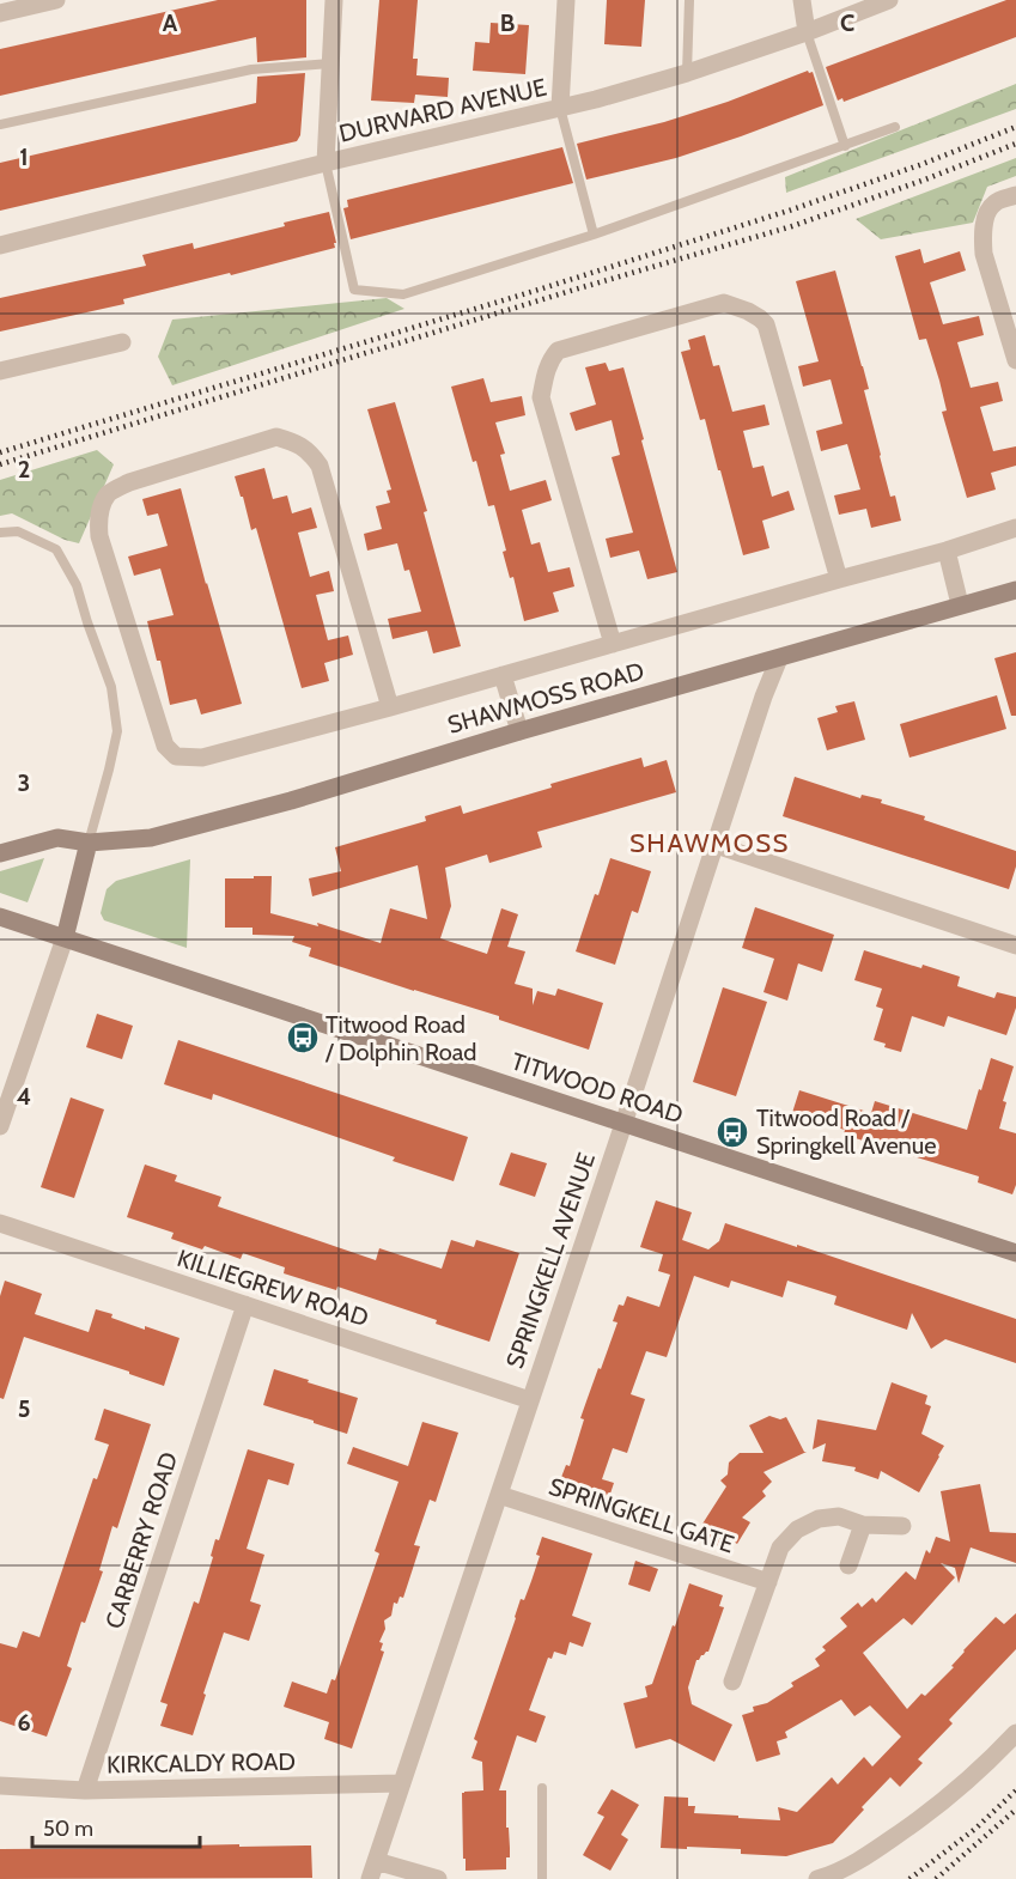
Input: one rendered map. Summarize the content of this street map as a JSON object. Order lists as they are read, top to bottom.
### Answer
{
  "streets": {
    "street": [
      "DURWARD AVENUE",
      "SHAWMOSS ROAD",
      "TITWOOD ROAD",
      "SPRINGKELL AVENUE",
      "KILLIEGREW ROAD",
      "SPRINGKELL GATE",
      "CARBERRY ROAD",
      "KIRKCALDY ROAD"
    ]
  },
  "crossings": [
    ["SHAWMOSS ROAD", "SPRINGKELL AVENUE"],
    ["TITWOOD ROAD", "SPRINGKELL AVENUE"],
    ["SPRINGKELL AVENUE", "KILLIEGREW ROAD"],
    ["SPRINGKELL AVENUE", "SPRINGKELL GATE"],
    ["SPRINGKELL AVENUE", "KIRKCALDY ROAD"],
    ["KILLIEGREW ROAD", "CARBERRY ROAD"],
    ["CARBERRY ROAD", "KIRKCALDY ROAD"]
  ],
  "districts": ["SHAWMOSS"],
  "places": {
    "bus stop": ["Titwood Road / Dolphin Road", "Titwood Road / Springkell Avenue"]
  },
  "scale_bar": "50 m",
  "grid": {
    "columns": ["A", "B", "C"],
    "rows": [
      "1",
      "2",
      "3",
      "4",
      "5",
      "6"
    ]
  }
}
